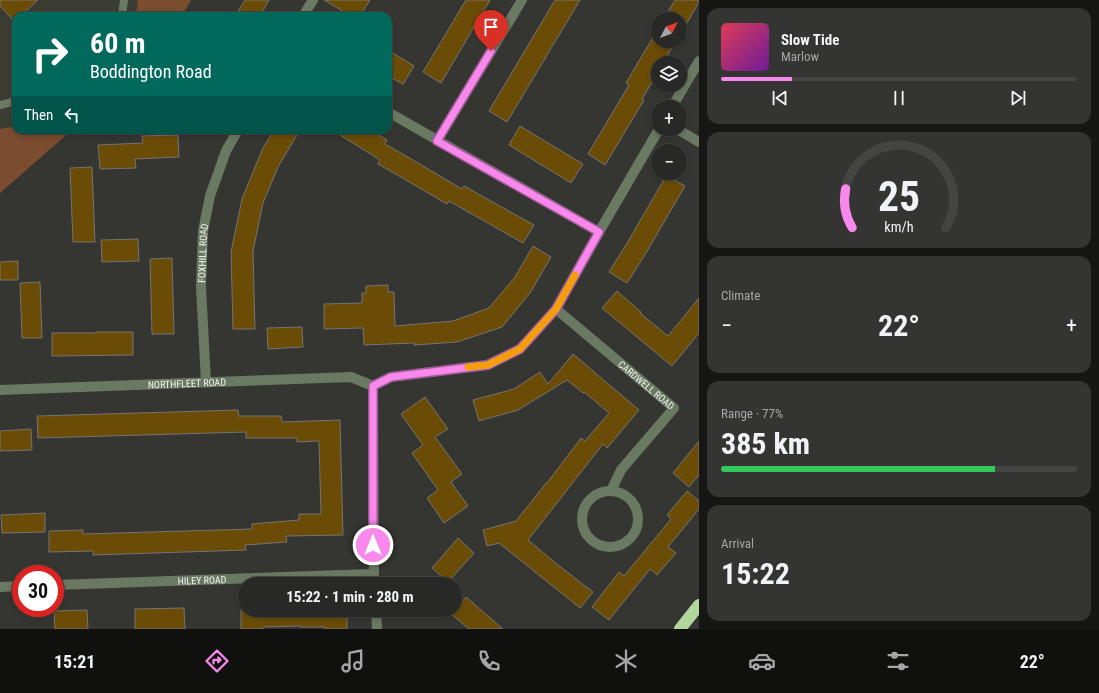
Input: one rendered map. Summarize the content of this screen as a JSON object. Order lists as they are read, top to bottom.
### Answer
{
  "streets": {
    "street": [
      "FOXHILL ROAD",
      "NORTHFLEET ROAD",
      "CARDWELL ROAD",
      "HILEY ROAD"
    ]
  },
  "crossings": [
    ["FOXHILL ROAD", "NORTHFLEET ROAD"]
  ],
  "north": "top right",
  "page": {
    "map_buttons": ["+", "−"],
    "turn": ["60 m", "Boddington Road"],
    "song": ["Slow Tide", "Marlow"],
    "then": "Then",
    "tile": [
      "Climate",
      ["Range · 77%", "385 km"],
      ["Arrival", "15:22"]
    ],
    "heat": ["−", "22°", "+"],
    "limit": "30",
    "trip": "15:22 · 1 min · 280 m",
    "tabs": ["15:21", "22°"],
    "gauge": ["25", "km/h"]
  }
}
